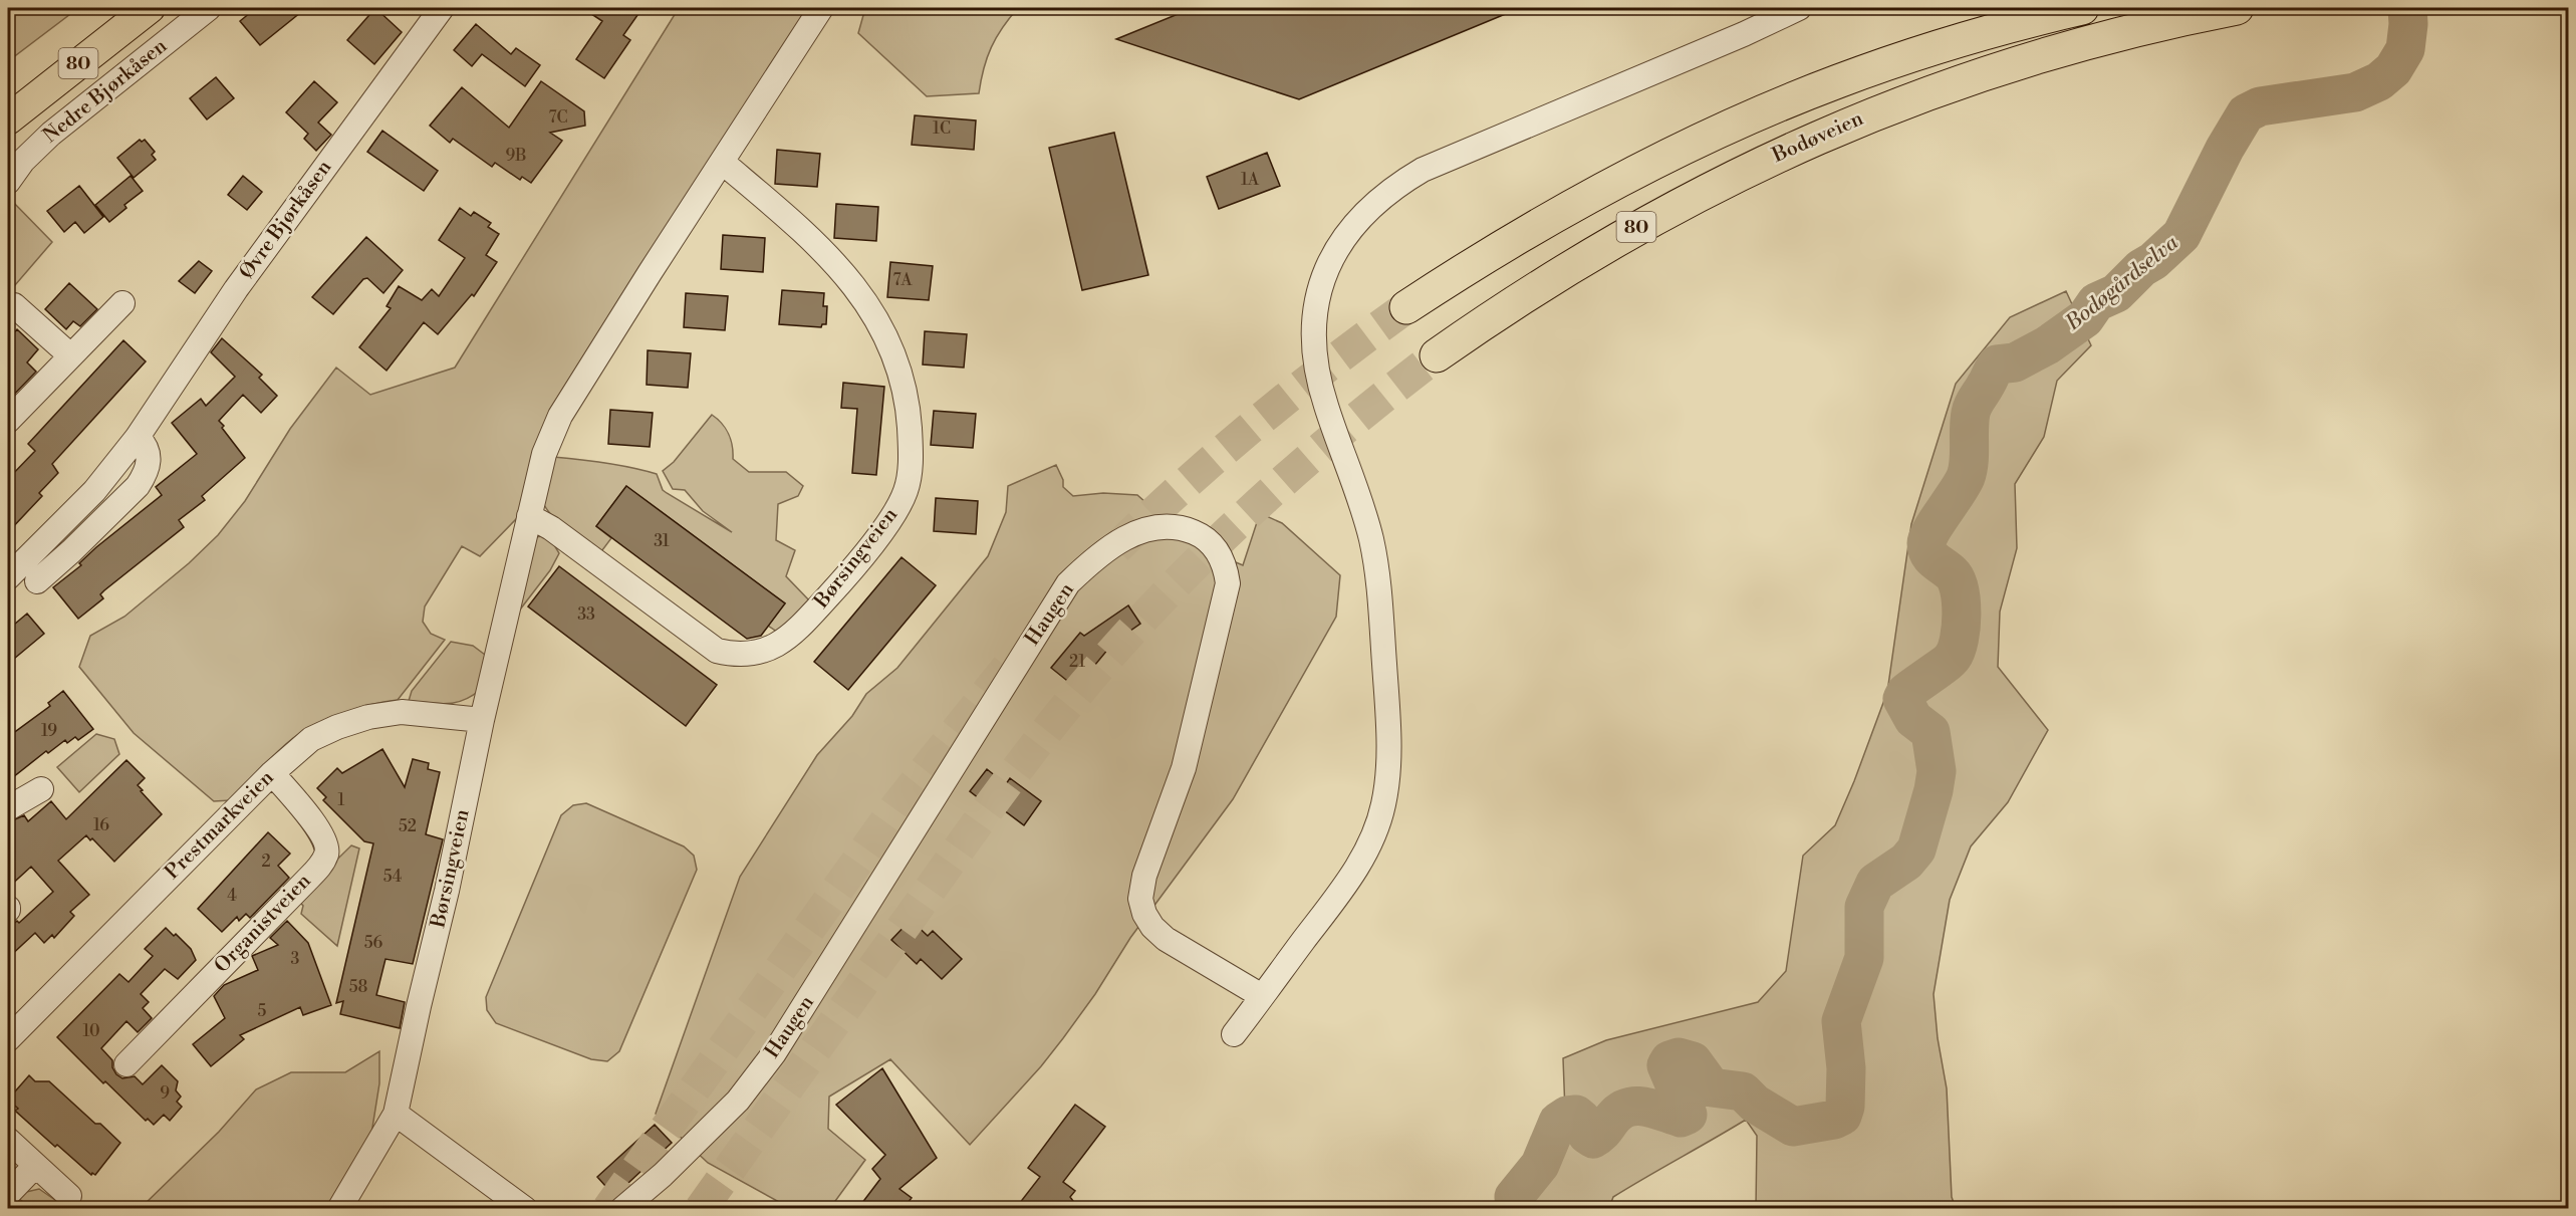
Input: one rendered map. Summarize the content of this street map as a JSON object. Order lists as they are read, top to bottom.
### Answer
{
  "streets": {
    "highway": ["80", "Bodøveien"],
    "street": [
      "Nedre Bjørkåsen",
      "Øvre Bjørkåsen",
      "Børsingveien",
      "Haugen",
      "Prestmarkveien",
      "Organistveien"
    ]
  },
  "crossings": [
    ["Børsingveien", "Prestmarkveien"],
    ["Prestmarkveien", "Organistveien"]
  ],
  "water": ["Bodøgårdselva"],
  "house_numbers": [
    "7C",
    "1C",
    "9B",
    "1A",
    "7A",
    "31",
    "33",
    "21",
    "19",
    "1",
    "16",
    "52",
    "2",
    "54",
    "4",
    "56",
    "3",
    "58",
    "5",
    "10",
    "9"
  ]
}
